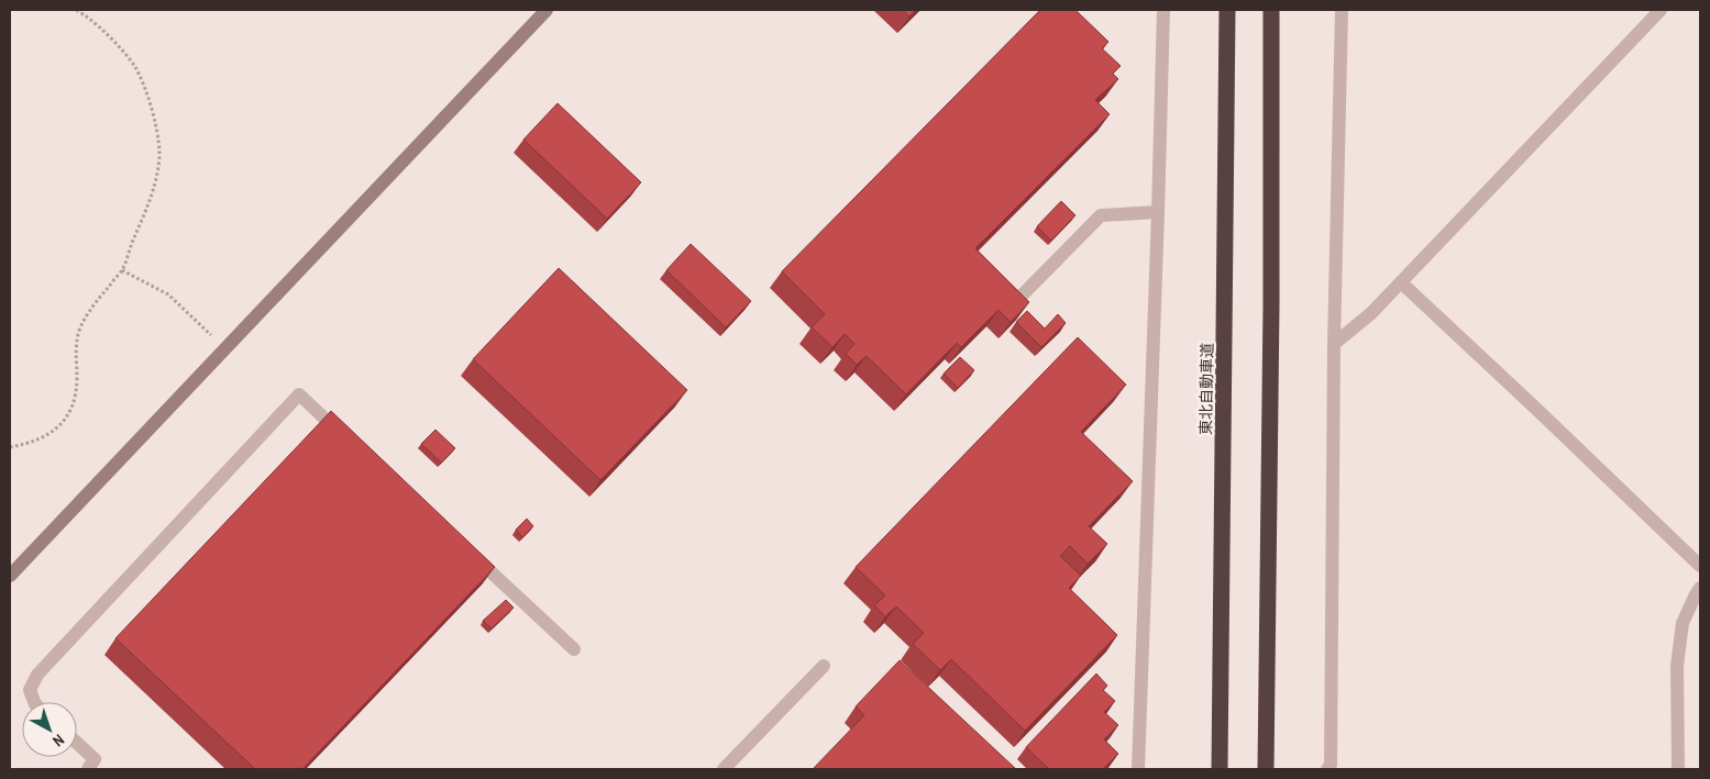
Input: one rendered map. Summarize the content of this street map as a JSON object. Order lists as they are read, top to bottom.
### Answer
{
  "streets": {
    "highway": ["東北自動車道"]
  },
  "north": "bottom right"
}
